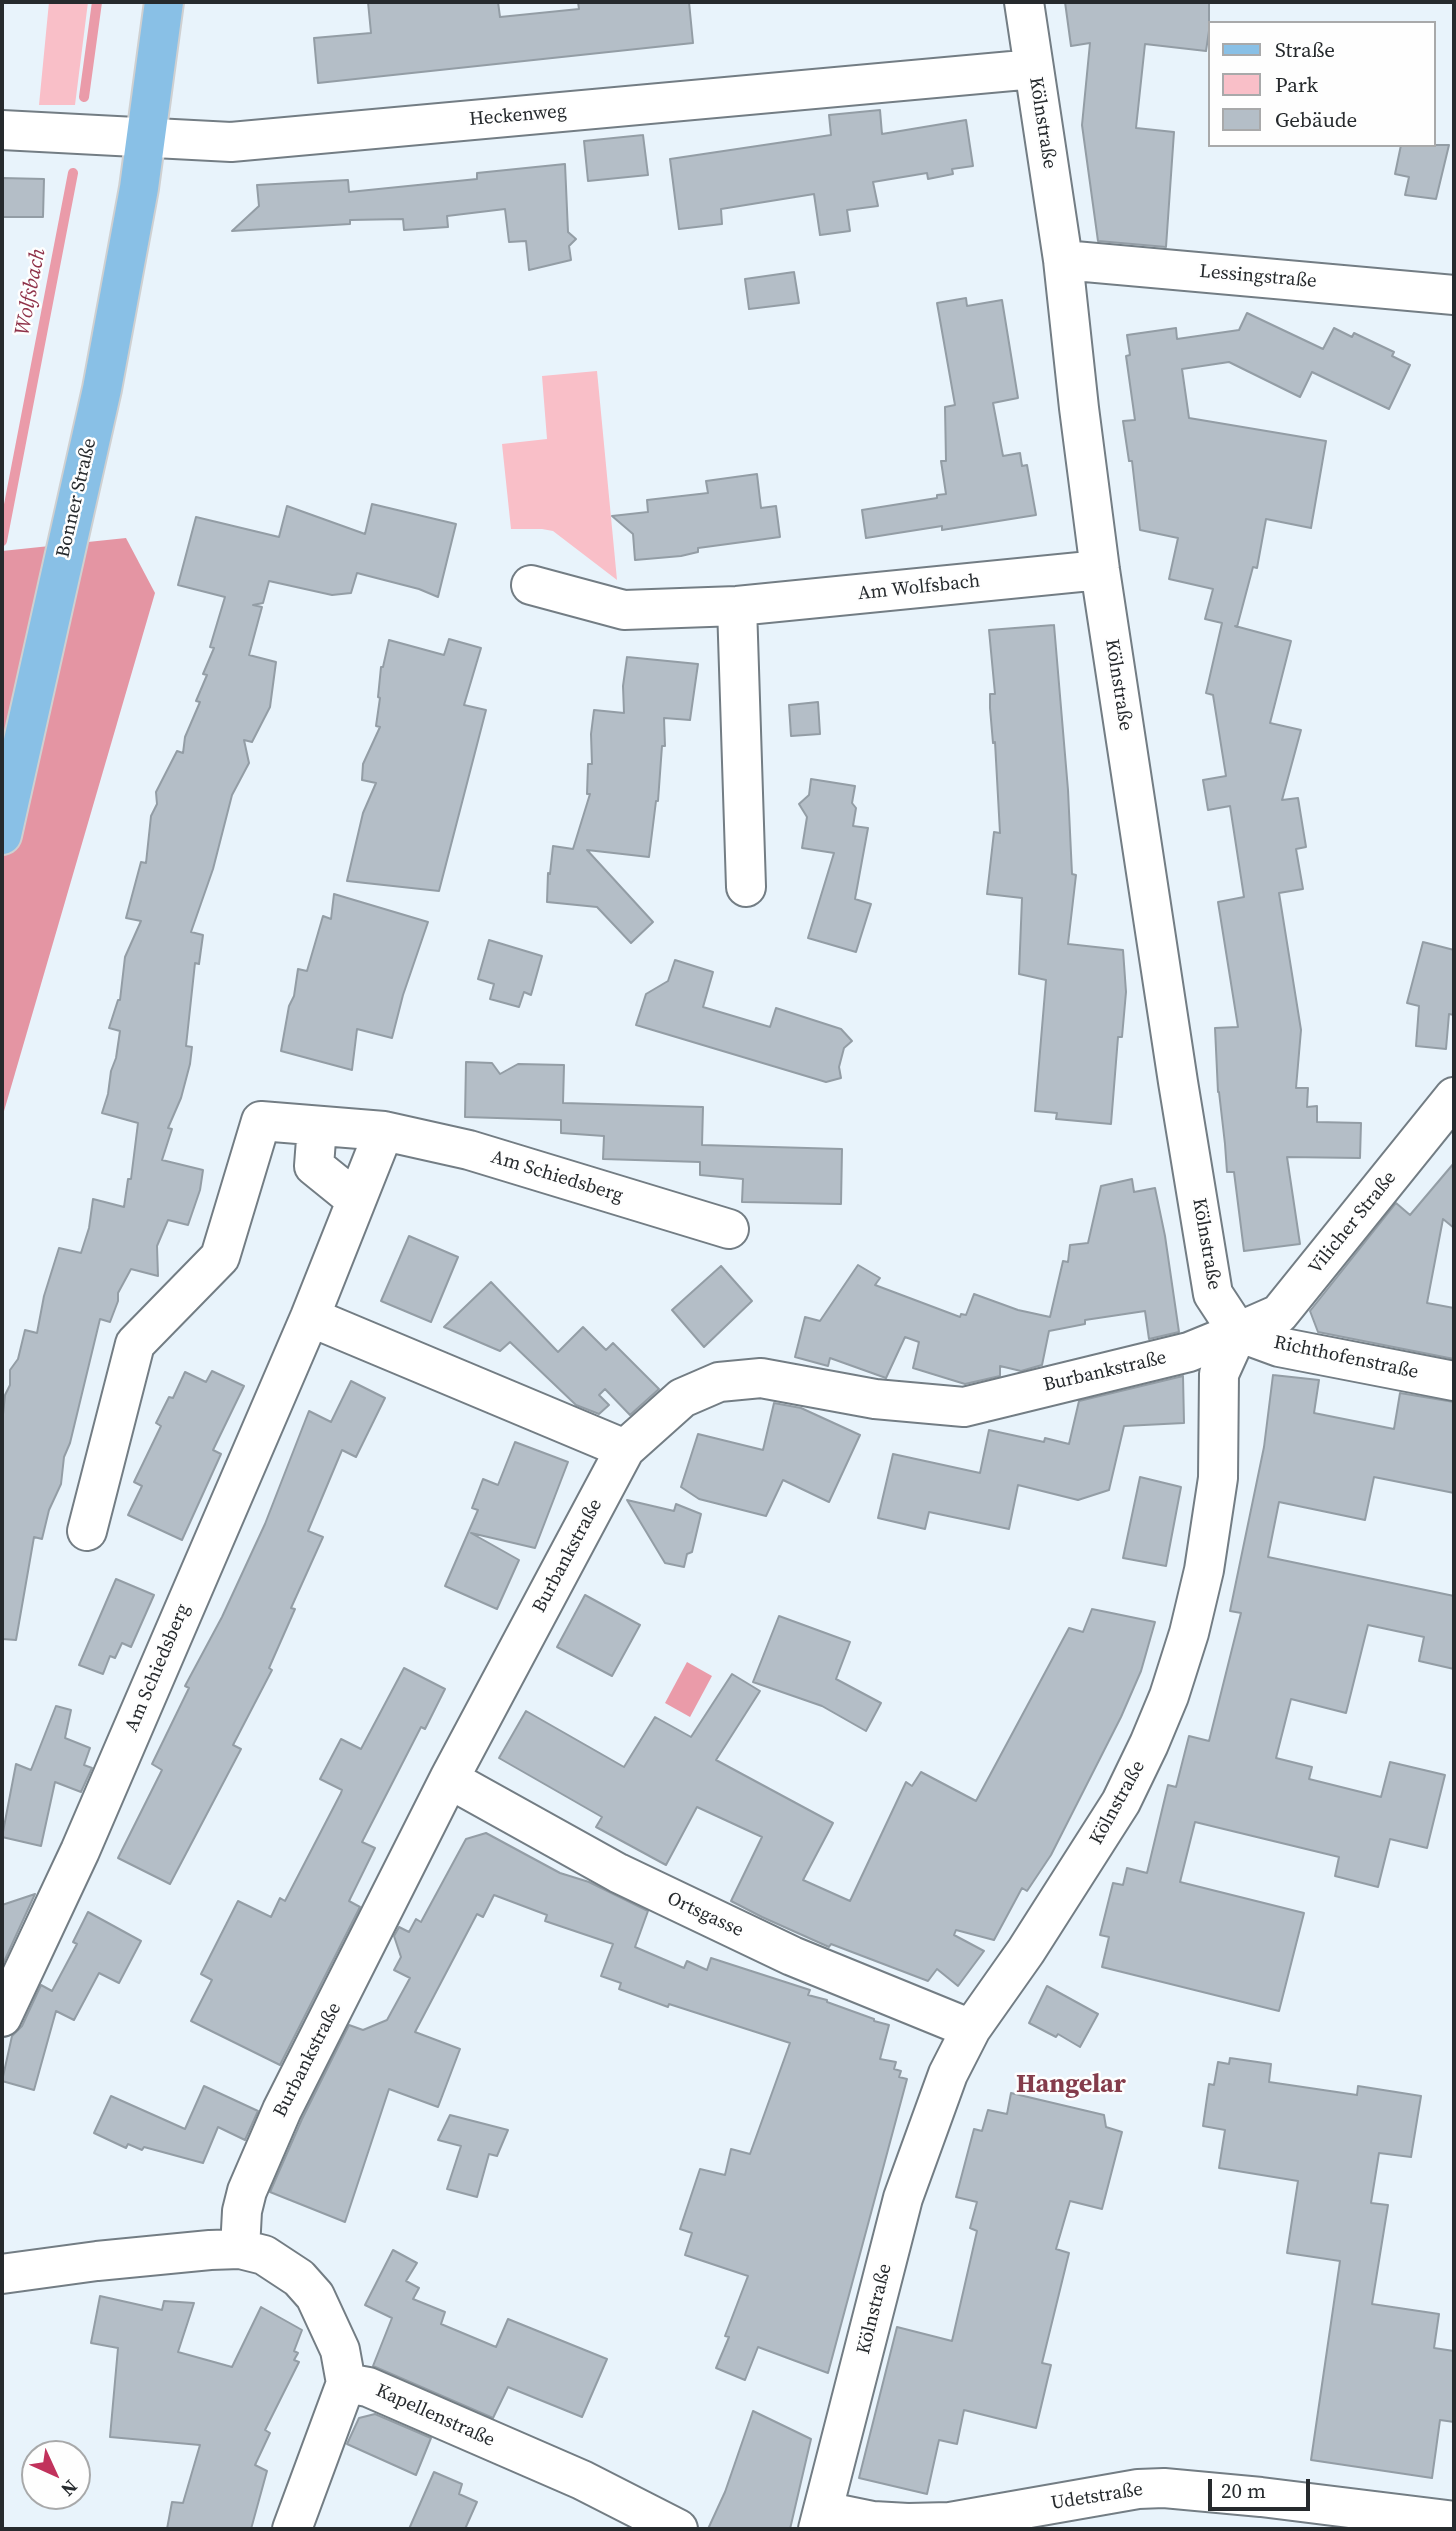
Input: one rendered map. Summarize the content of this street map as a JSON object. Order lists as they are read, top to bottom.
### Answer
{
  "streets": {
    "main road": ["Bonner Straße"],
    "street": [
      "Heckenweg",
      "Kölnstraße",
      "Lessingstraße",
      "Am Wolfsbach",
      "Am Schiedsberg",
      "Vilicher Straße",
      "Richthofenstraße",
      "Burbankstraße",
      "Ortsgasse",
      "Kapellenstraße",
      "Udetstraße"
    ]
  },
  "crossings": [
    ["Heckenweg", "Kölnstraße"],
    ["Heckenweg", "Bonner Straße"],
    ["Kölnstraße", "Lessingstraße"],
    ["Kölnstraße", "Am Wolfsbach"],
    ["Kölnstraße", "Vilicher Straße"],
    ["Kölnstraße", "Richthofenstraße"],
    ["Kölnstraße", "Burbankstraße"],
    ["Kölnstraße", "Ortsgasse"],
    ["Kölnstraße", "Udetstraße"],
    ["Vilicher Straße", "Richthofenstraße"],
    ["Vilicher Straße", "Burbankstraße"],
    ["Richthofenstraße", "Burbankstraße"],
    ["Burbankstraße", "Ortsgasse"]
  ],
  "districts": ["Hangelar"],
  "water": ["Wolfsbach"],
  "legend": ["Straße", "Park", "Gebäude"],
  "scale_bar": "20 m",
  "north": "bottom right"
}
